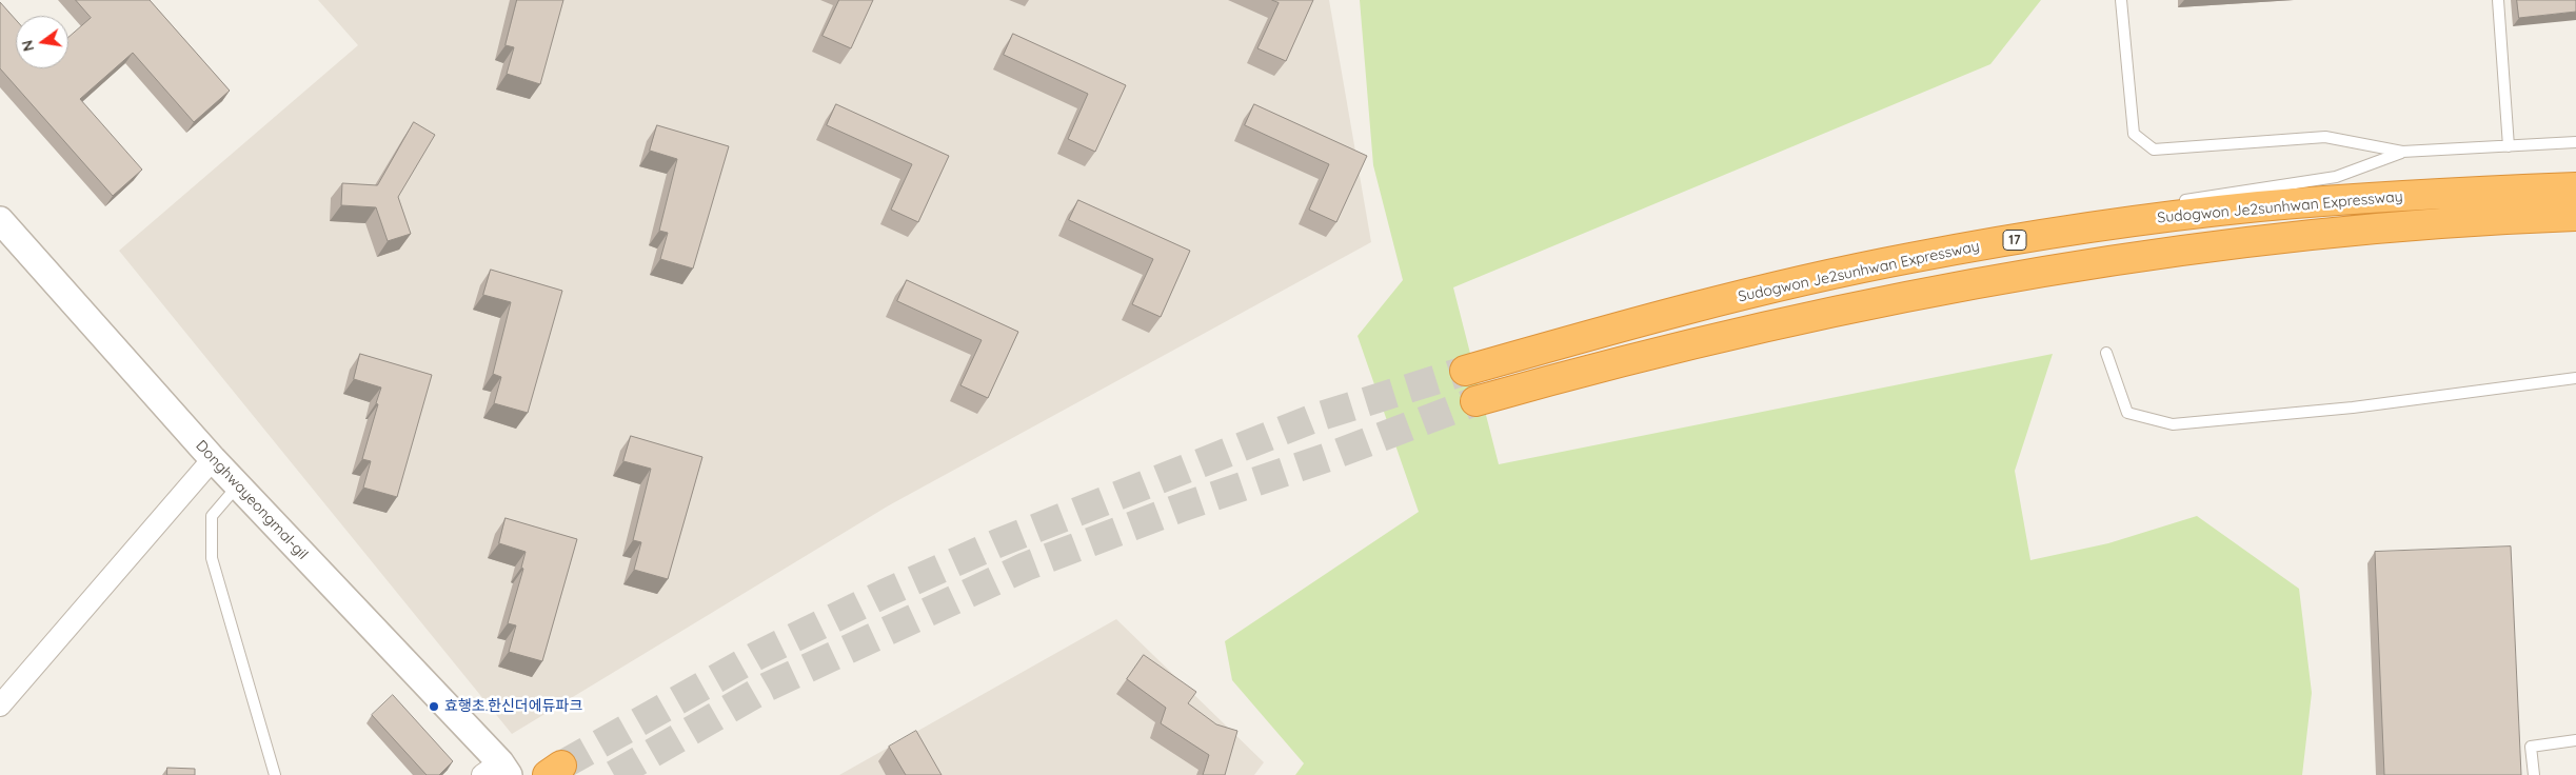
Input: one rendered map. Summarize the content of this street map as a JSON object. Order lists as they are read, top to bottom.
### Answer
{
  "streets": {
    "highway": ["Sudogwon Je2sunhwan Expressway", "17"],
    "street": ["Donghwayeongmal-gil"]
  },
  "places": ["효행초.한신더에듀파크"],
  "north": "left"
}
